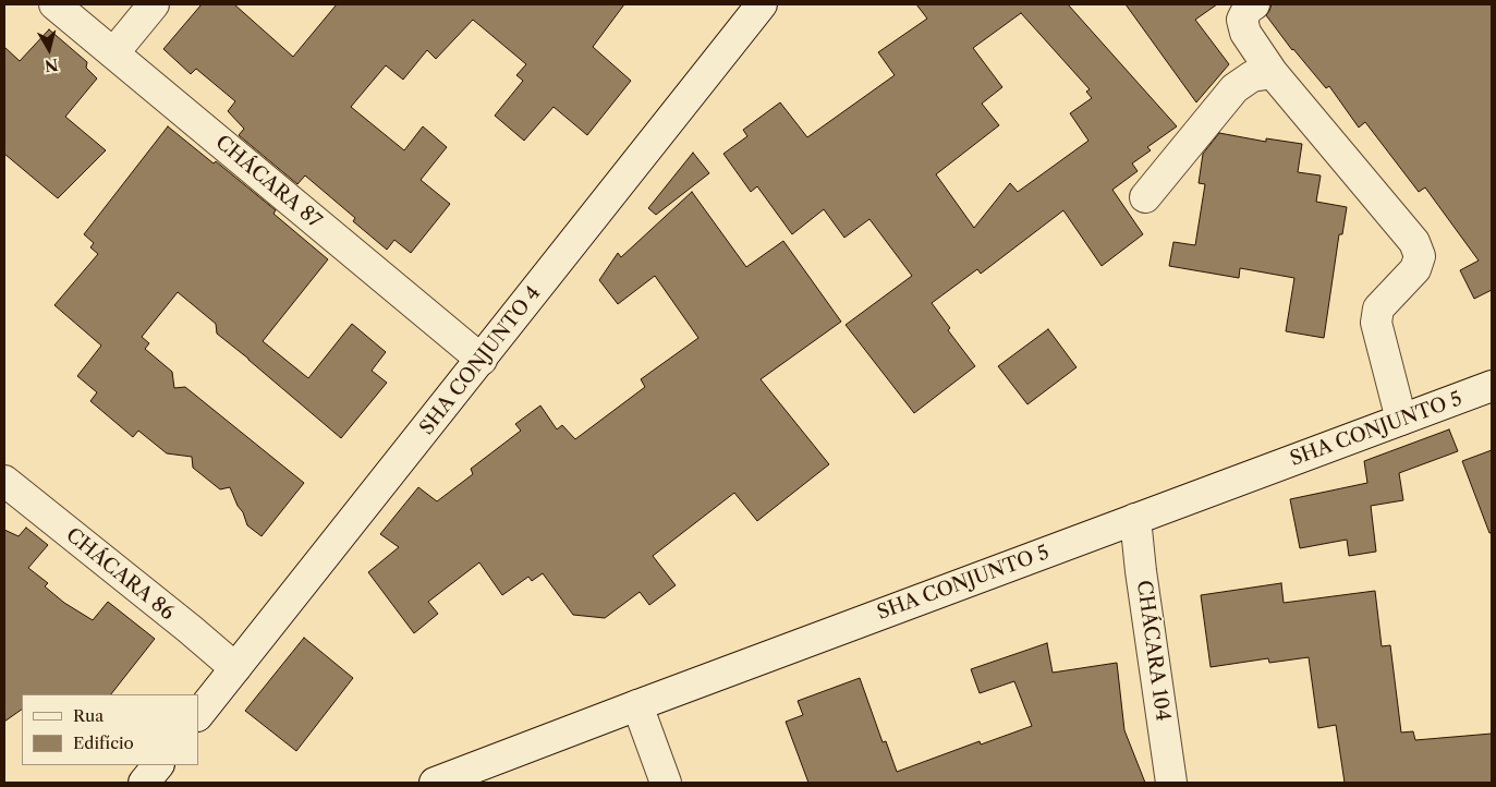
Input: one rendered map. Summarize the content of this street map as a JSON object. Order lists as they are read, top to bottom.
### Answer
{
  "streets": {
    "street": [
      "CHÁCARA 87",
      "SHA CONJUNTO 4",
      "SHA CONJUNTO 5",
      "CHÁCARA 86",
      "CHÁCARA 104"
    ]
  },
  "crossings": [
    ["CHÁCARA 87", "SHA CONJUNTO 4"],
    ["SHA CONJUNTO 4", "CHÁCARA 86"],
    ["SHA CONJUNTO 5", "CHÁCARA 104"]
  ],
  "legend": ["Rua", "Edifício"],
  "north": "bottom"
}
